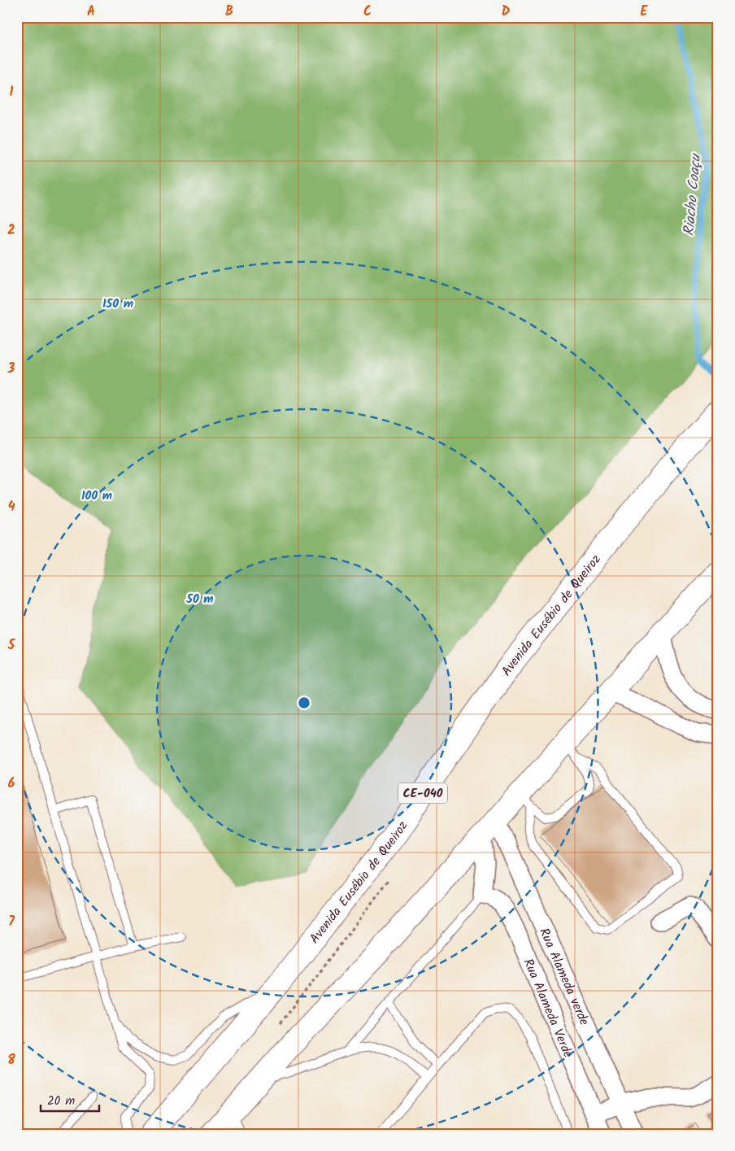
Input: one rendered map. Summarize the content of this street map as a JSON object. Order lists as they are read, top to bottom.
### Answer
{
  "streets": {
    "highway": ["Avenida Eusébio de Queiroz", "CE-040"],
    "street": ["Rua Alameda verde", "Rua Alameda Verde"]
  },
  "water": ["Riacho Coaçu"],
  "scale_bar": "20 m",
  "grid": {
    "columns": [
      "A",
      "B",
      "C",
      "D",
      "E"
    ],
    "rows": [
      "1",
      "2",
      "3",
      "4",
      "5",
      "6",
      "7",
      "8"
    ]
  },
  "rings": ["150 m", "100 m", "50 m"]
}
